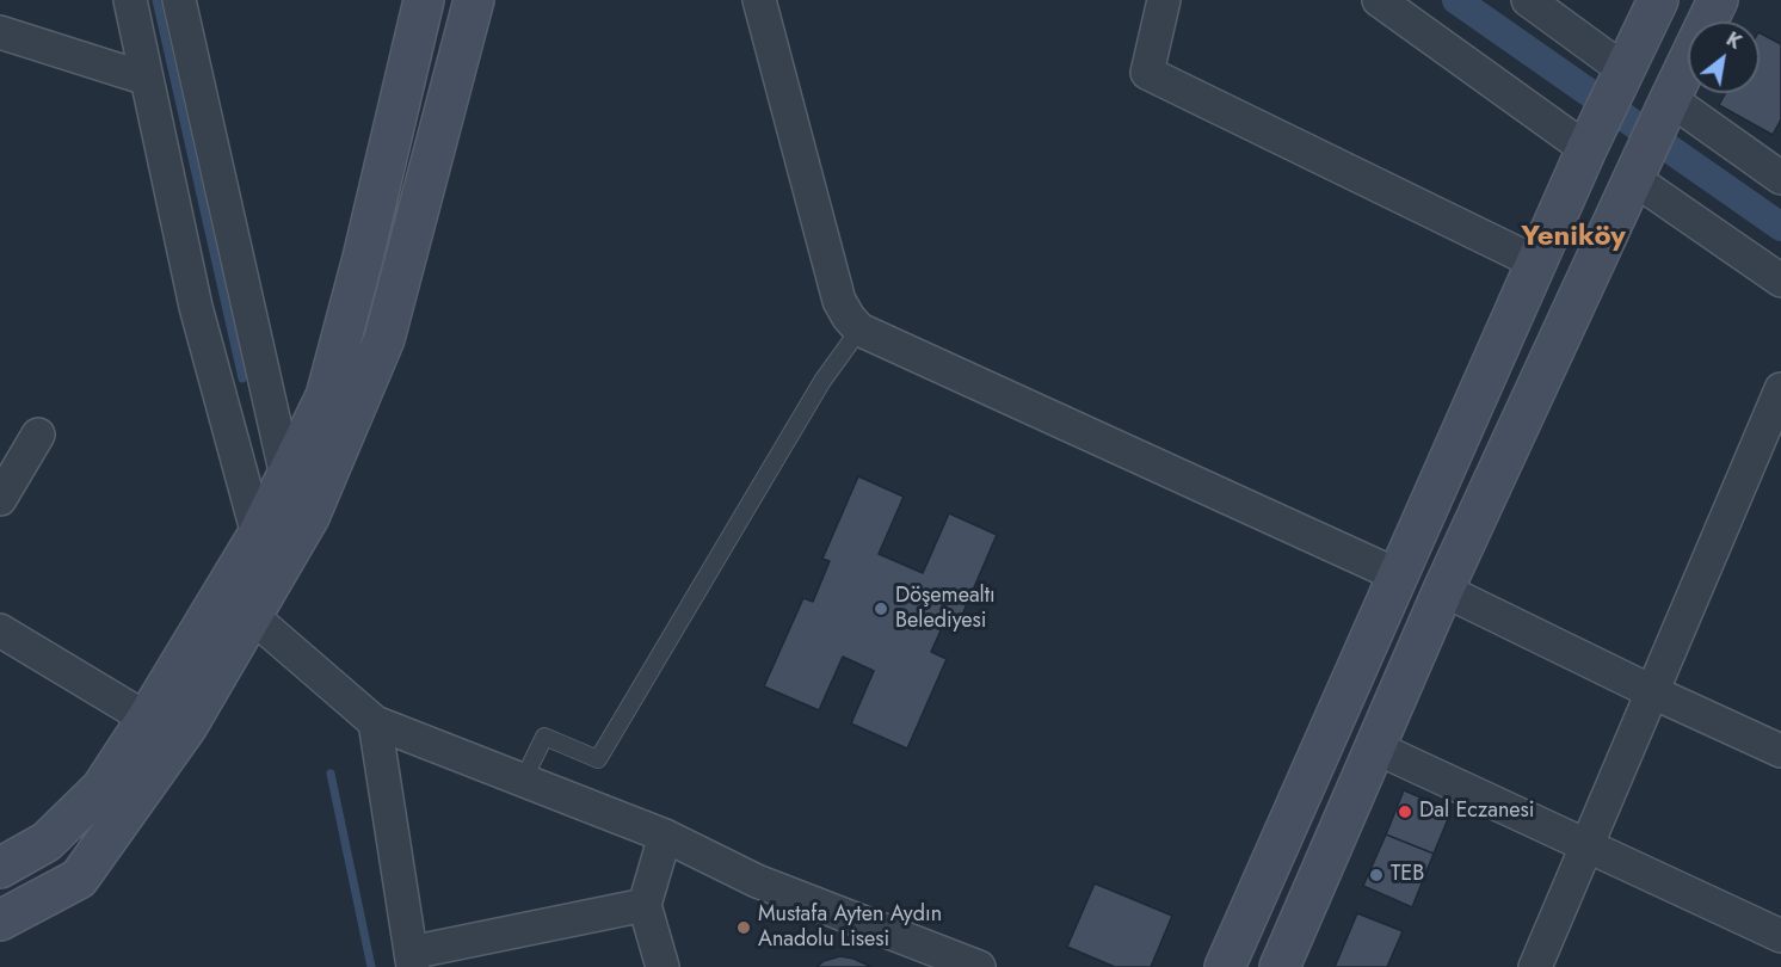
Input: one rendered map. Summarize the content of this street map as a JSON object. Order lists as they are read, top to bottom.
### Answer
{
  "districts": ["Yeniköy"],
  "places": [
    "Döşemealtı Belediyesi",
    "Dal Eczanesi",
    "TEB",
    "Mustafa Ayten Aydın Anadolu Lisesi"
  ],
  "north": "top right"
}
